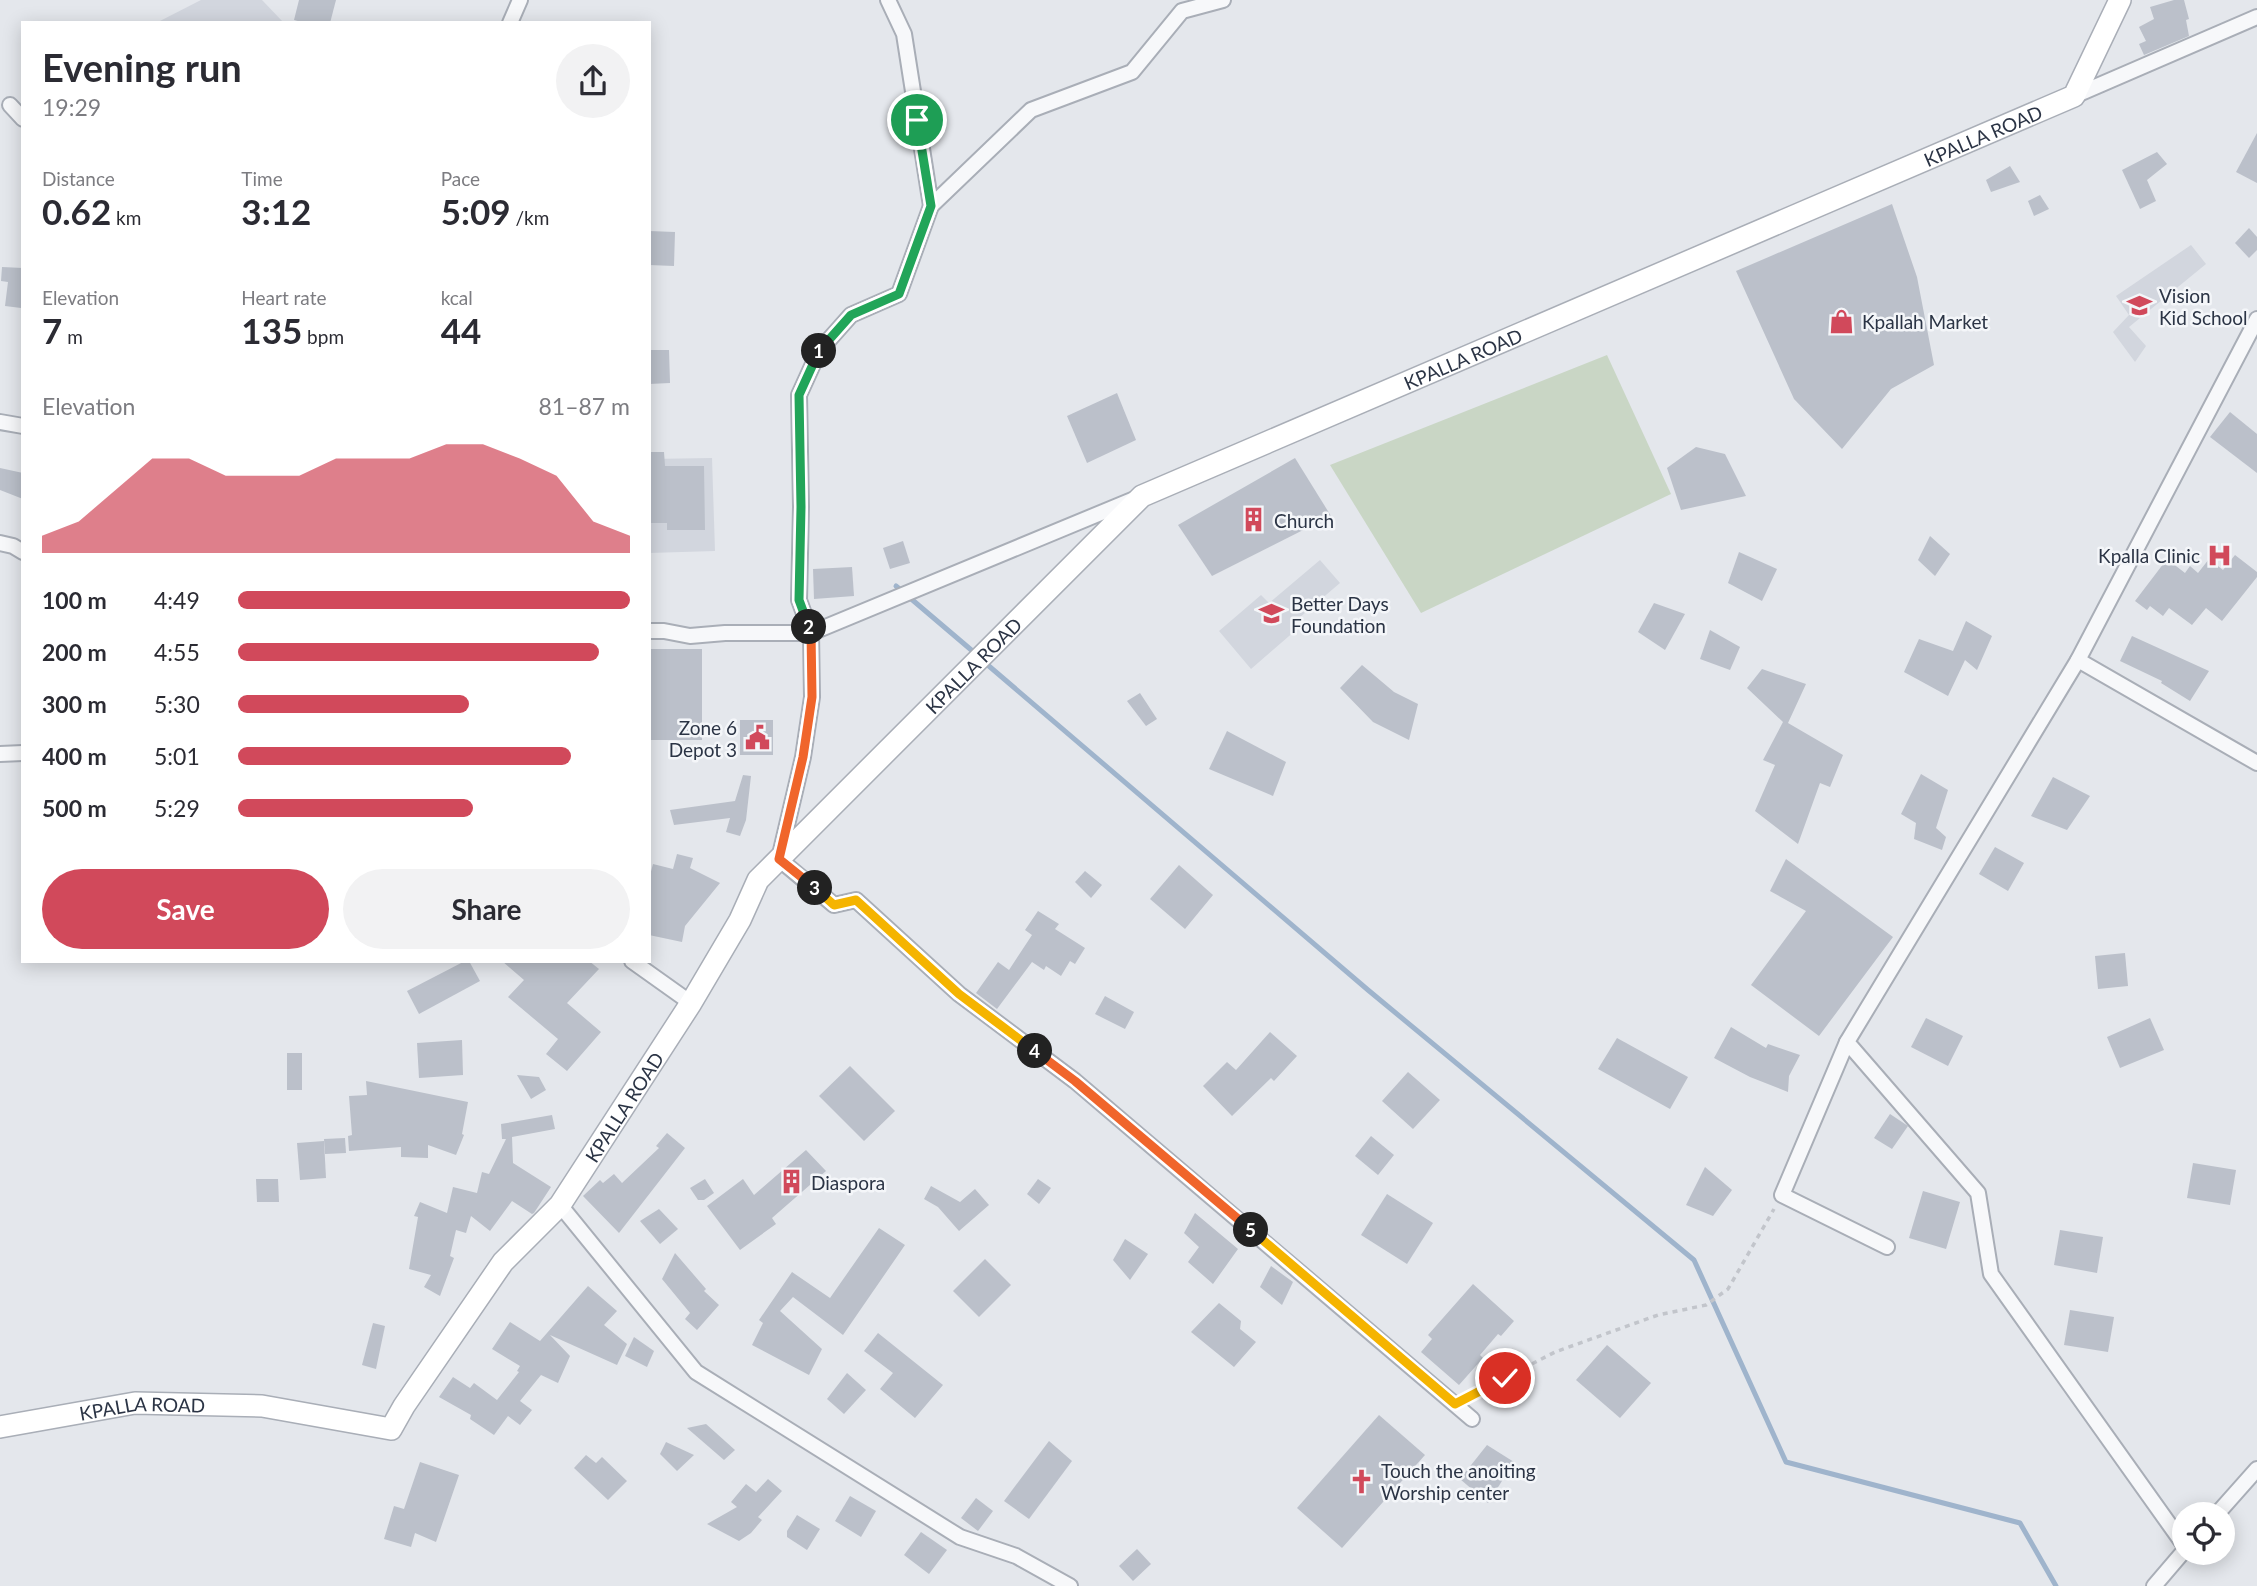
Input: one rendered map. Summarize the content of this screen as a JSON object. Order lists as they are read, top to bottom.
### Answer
{
  "streets": {
    "street": ["KPALLA ROAD"]
  },
  "places": {
    "school or university": ["Vision Kid School", "Better Days Foundation"],
    "shop": ["Kpallah Market"],
    "building": ["Church", "Diaspora"],
    "hospital": ["Kpalla Clinic"],
    "public building": ["Zone 6 Depot 3"],
    "church": ["Touch the anoiting Worship center"]
  },
  "page": {
    "heading": ["Evening run", "19:29"],
    "stats": [
      ["Distance", "0.62 km"],
      ["Time", "3:12"],
      ["Pace", "5:09 /km"],
      ["Elevation", "7 m"],
      ["Heart rate", "135 bpm"],
      ["kcal", "44"]
    ],
    "pins": [
      "1",
      "2",
      "3",
      "4",
      "5"
    ],
    "chart": ["Elevation", "81–87 m"],
    "list": [
      {
        "name": "100 m",
        "note": "4:49"
      },
      {
        "name": "200 m",
        "note": "4:55"
      },
      {
        "name": "300 m",
        "note": "5:30"
      },
      {
        "name": "400 m",
        "note": "5:01"
      },
      {
        "name": "500 m",
        "note": "5:29"
      }
    ],
    "buttons": ["Save", "Share"]
  }
}
